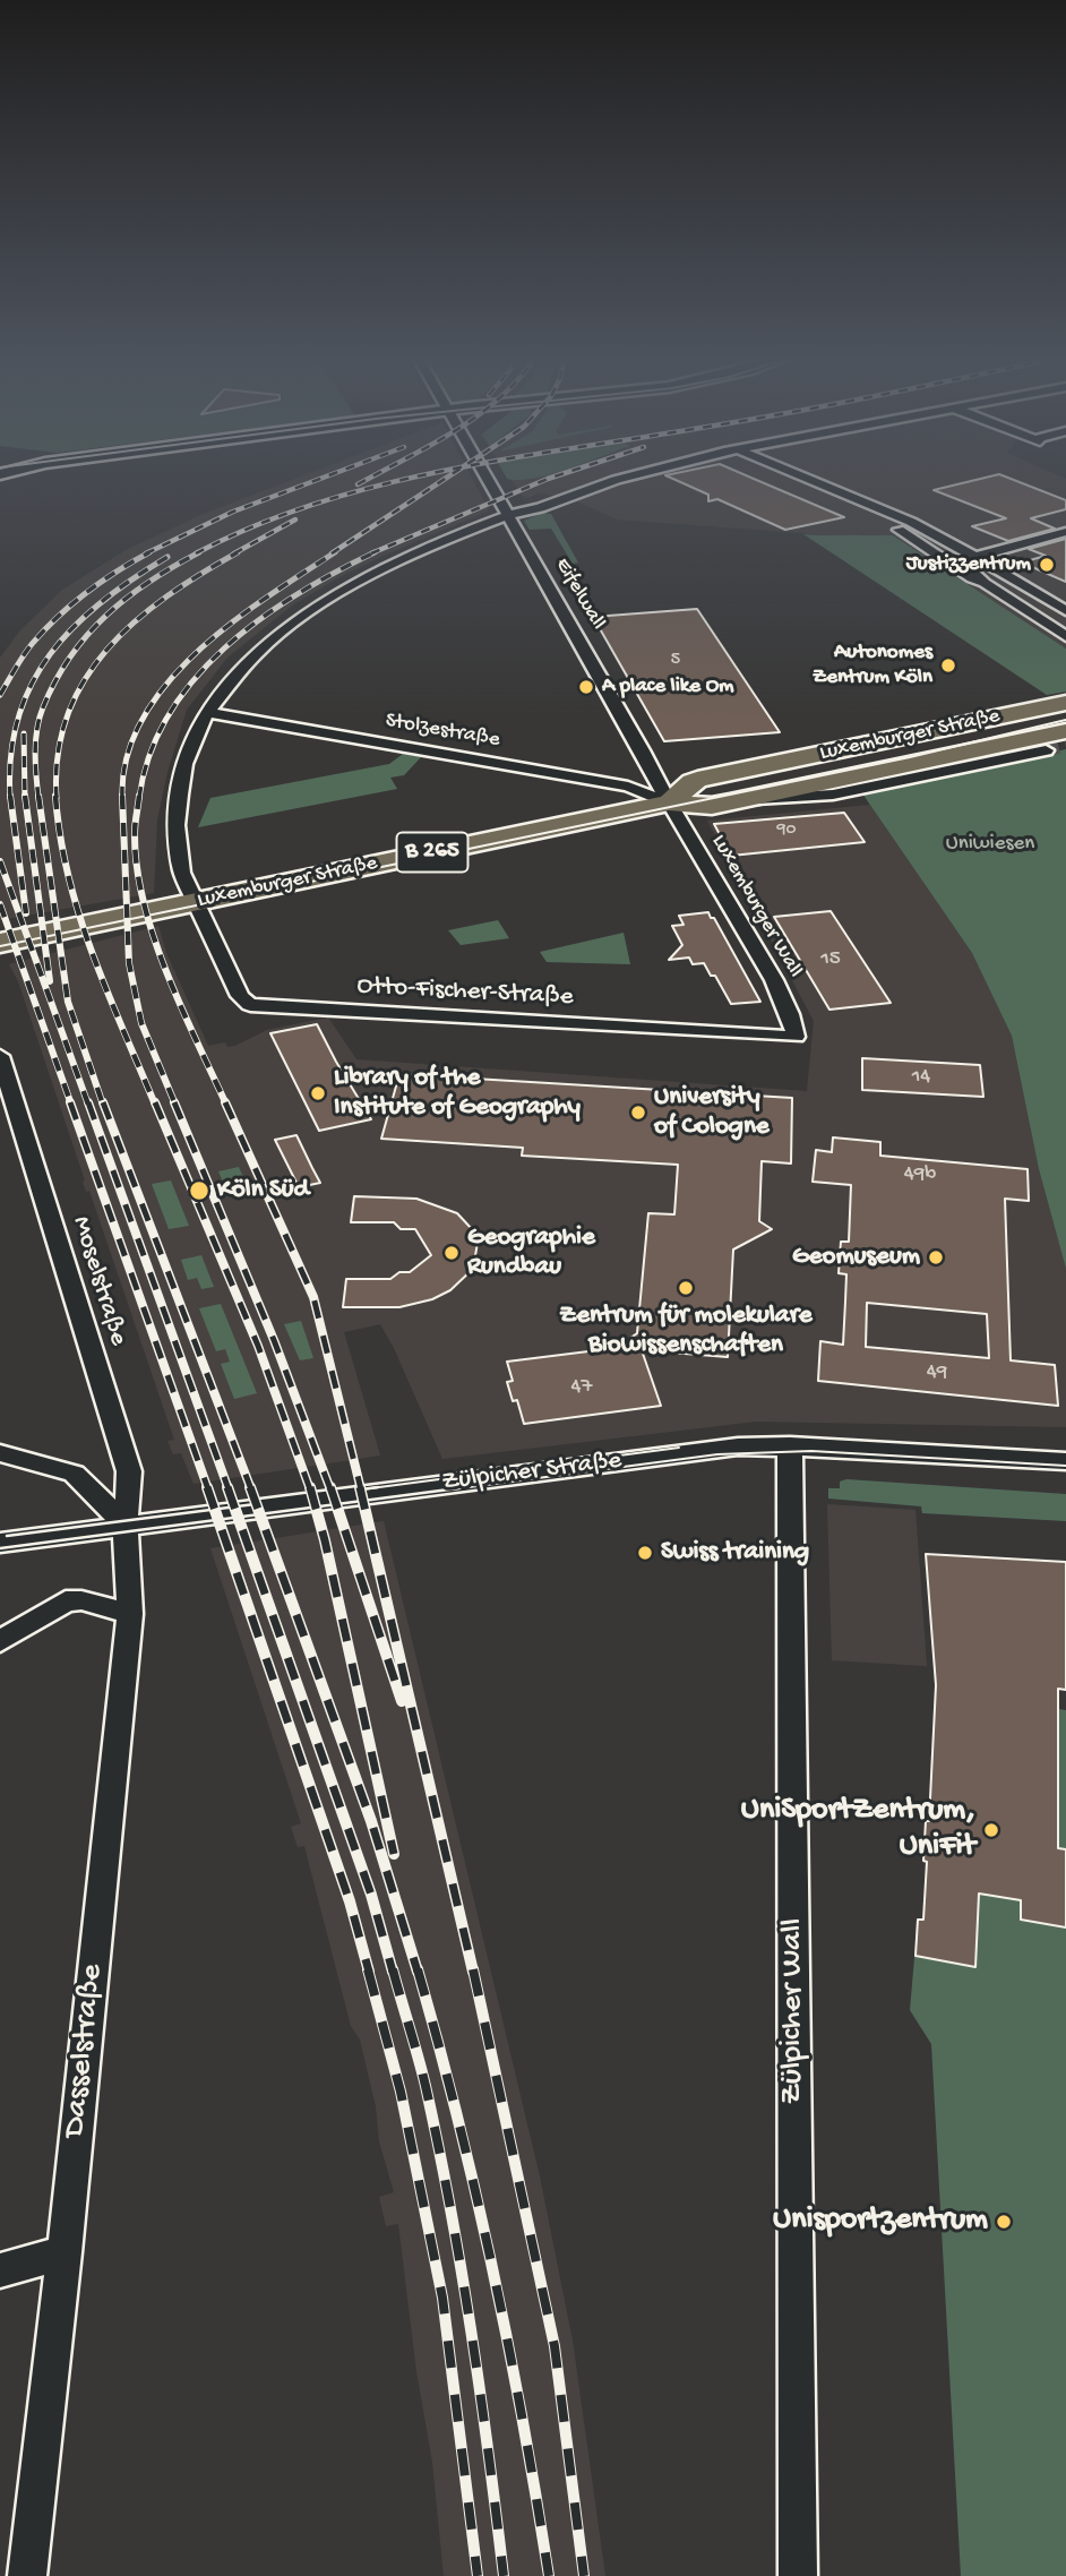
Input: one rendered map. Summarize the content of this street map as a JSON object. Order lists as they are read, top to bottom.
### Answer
{
  "streets": {
    "main road": ["Luxemburger Straße", "B 265"],
    "street": [
      "Eifelwall",
      "Stolzestraße",
      "Luxemburger Wall",
      "Otto-Fischer-Straße",
      "Moselstraße",
      "Zülpicher Straße",
      "Zülpicher Wall",
      "Dasselstraße"
    ]
  },
  "crossings": [
    ["Eifelwall", "Stolzestraße"],
    ["Eifelwall", "Luxemburger Straße"],
    ["Eifelwall", "Luxemburger Wall"],
    ["Eifelwall", "Otto-Fischer-Straße"],
    ["Stolzestraße", "Luxemburger Straße"],
    ["Stolzestraße", "Luxemburger Wall"],
    ["Stolzestraße", "Otto-Fischer-Straße"],
    ["Luxemburger Straße", "Luxemburger Wall"],
    ["Luxemburger Straße", "Otto-Fischer-Straße"],
    ["Luxemburger Wall", "Otto-Fischer-Straße"],
    ["Moselstraße", "Zülpicher Straße"],
    ["Moselstraße", "Dasselstraße"],
    ["Zülpicher Straße", "Zülpicher Wall"],
    ["Zülpicher Straße", "Dasselstraße"]
  ],
  "parks": ["Uniwiesen"],
  "places": [
    "Justizzentrum",
    "Autonomes Zentrum Köln",
    "A place like Om",
    "Library of the Institute of Geography",
    "University of Cologne",
    "Köln Süd",
    "Geographie Rundbau",
    "Geomuseum",
    "Zentrum für molekulare Biowissenschaften",
    "Swiss training",
    "UniSportZentrum, UniFit",
    "Unisportzentrum"
  ],
  "house_numbers": [
    "5",
    "90",
    "15",
    "14",
    "49b",
    "49",
    "47"
  ]
}
